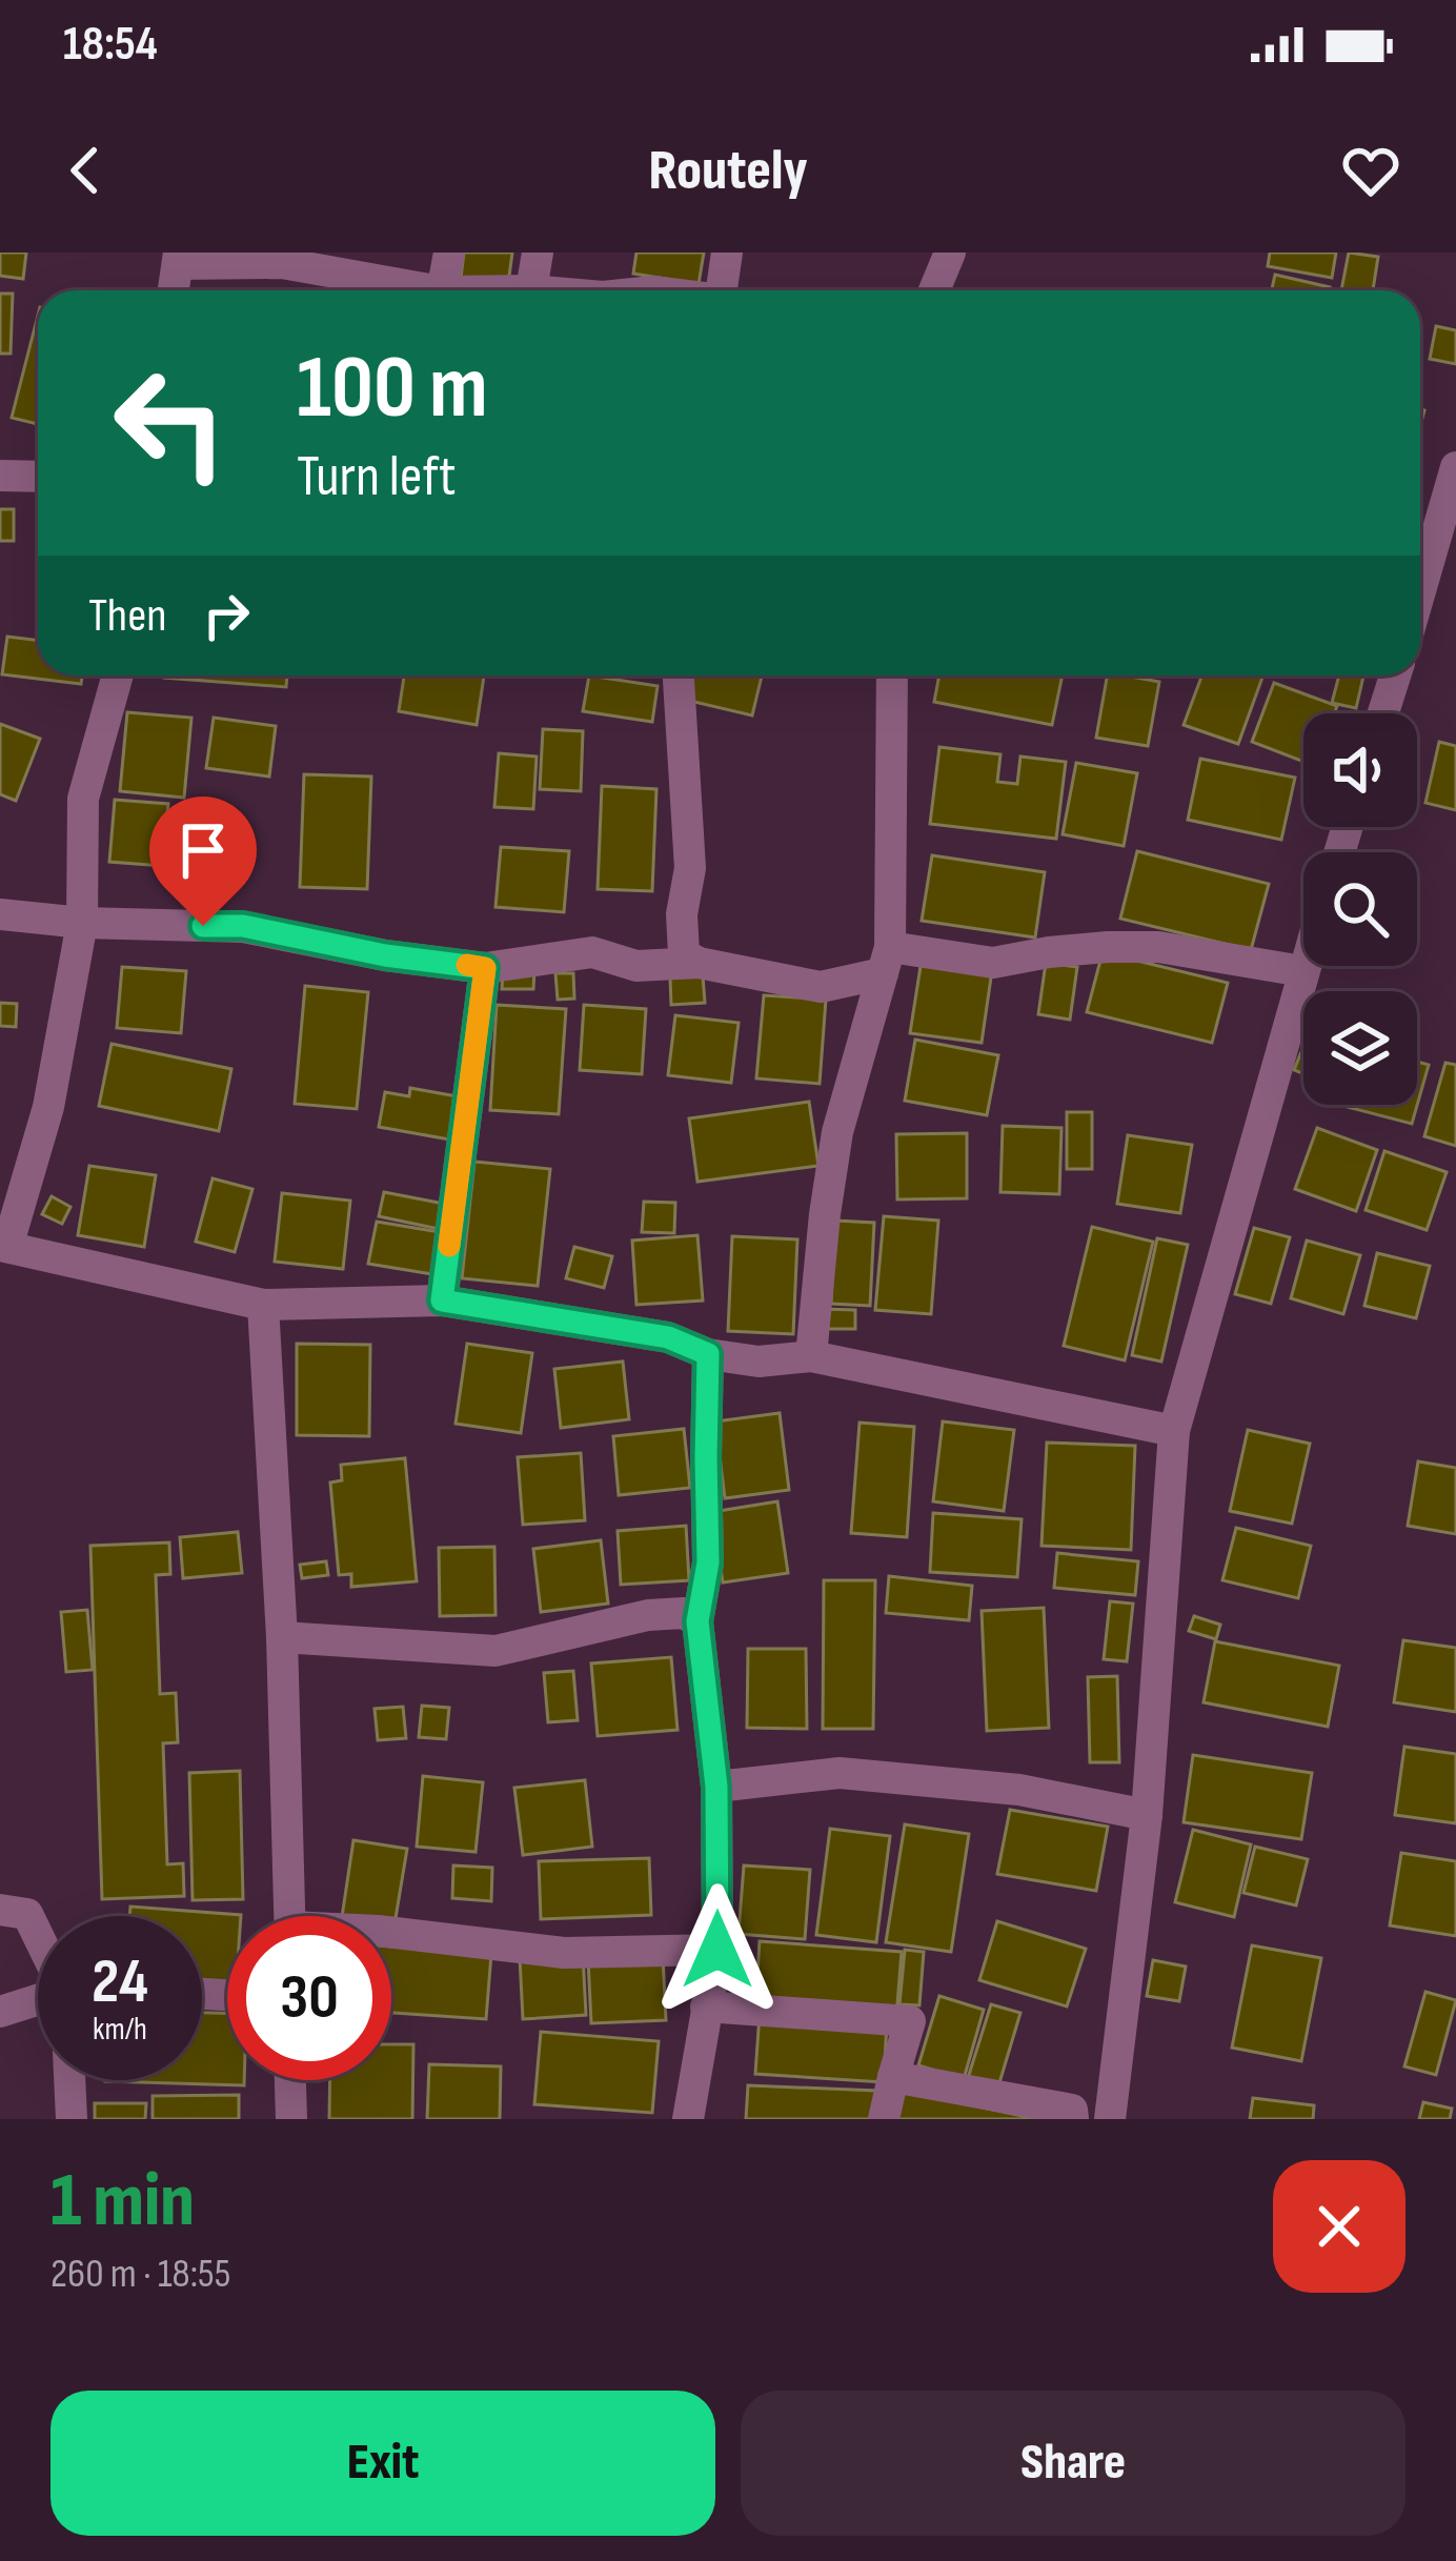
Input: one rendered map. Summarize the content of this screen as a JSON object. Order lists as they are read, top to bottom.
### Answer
{
  "page": {
    "status": "18:54",
    "header": "Routely",
    "turn": ["100 m", "Turn left"],
    "then": "Then",
    "speed": "24 km/h",
    "limit": "30",
    "heading": ["1 min", "260 m · 18:55"],
    "buttons": ["Exit", "Share"]
  }
}
